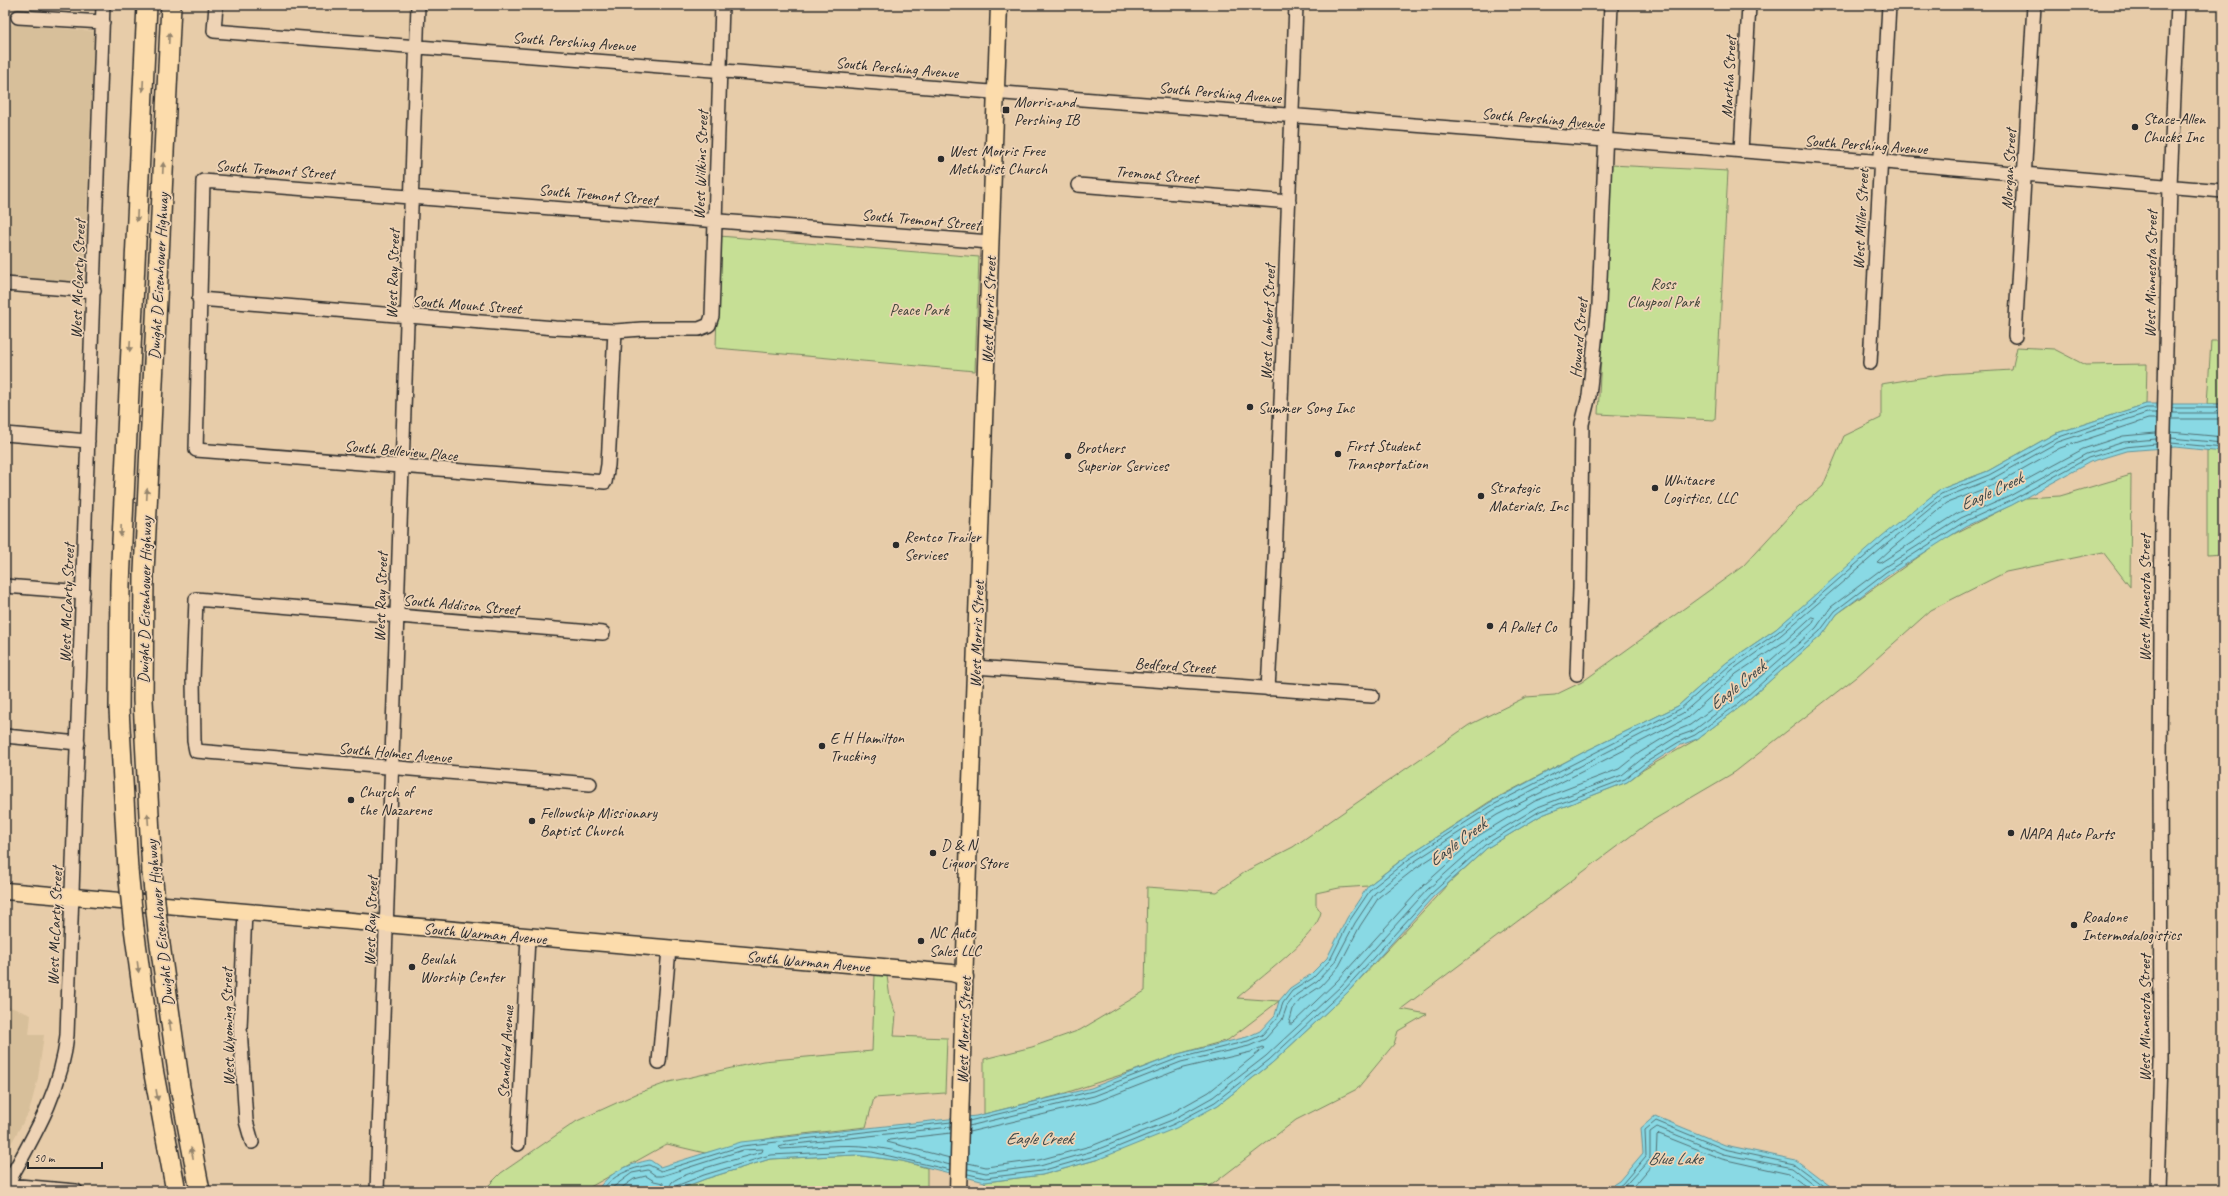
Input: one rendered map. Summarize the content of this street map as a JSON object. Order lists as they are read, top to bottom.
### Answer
{
  "streets": {
    "highway": ["Dwight D Eisenhower Highway"],
    "main road": ["West Morris Street", "South Warman Avenue"],
    "street": [
      "South Pershing Avenue",
      "Martha Street",
      "West Wilkins Street",
      "South Tremont Street",
      "Morgan Street",
      "Tremont Street",
      "West Miller Street",
      "West Ray Street",
      "West Minnesota Street",
      "West McCarty Street",
      "South Mount Street",
      "West Lambert Street",
      "Howard Street",
      "South Belleview Place",
      "South Addison Street",
      "Bedford Street",
      "South Holmes Avenue",
      "West Wyoming Street",
      "Standard Avenue"
    ]
  },
  "crossings": [
    ["South Pershing Avenue", "Martha Street"],
    ["South Pershing Avenue", "West Wilkins Street"],
    ["South Pershing Avenue", "Morgan Street"],
    ["South Pershing Avenue", "West Miller Street"],
    ["South Pershing Avenue", "West Ray Street"],
    ["South Pershing Avenue", "West Minnesota Street"],
    ["South Pershing Avenue", "West Morris Street"],
    ["South Pershing Avenue", "West Lambert Street"],
    ["South Pershing Avenue", "Howard Street"],
    ["West Wilkins Street", "South Tremont Street"],
    ["West Wilkins Street", "South Mount Street"],
    ["South Tremont Street", "West Ray Street"],
    ["South Tremont Street", "South Mount Street"],
    ["South Tremont Street", "West Morris Street"],
    ["South Tremont Street", "South Belleview Place"],
    ["Tremont Street", "West Lambert Street"],
    ["West Ray Street", "South Mount Street"],
    ["West Ray Street", "South Belleview Place"],
    ["West Ray Street", "South Addison Street"],
    ["West Ray Street", "South Holmes Avenue"],
    ["West Ray Street", "South Warman Avenue"],
    ["West McCarty Street", "South Warman Avenue"],
    ["South Mount Street", "South Belleview Place"],
    ["West Morris Street", "Bedford Street"],
    ["West Morris Street", "South Warman Avenue"],
    ["West Lambert Street", "Bedford Street"],
    ["South Addison Street", "South Holmes Avenue"],
    ["South Warman Avenue", "West Wyoming Street"],
    ["South Warman Avenue", "Standard Avenue"]
  ],
  "water": ["Eagle Creek", "Blue Lake"],
  "parks": ["Ross Claypool Park", "Peace Park"],
  "places": {
    "transit": ["Morris and Pershing IB"],
    "other": [
      "Stace-Allen Chucks Inc",
      "West Morris Free Methodist Church",
      "Summer Song Inc",
      "First Student Transportation",
      "Brothers Superior Services",
      "Whitacre Logistics, LLC",
      "Strategic Materials, Inc",
      "Rentco Trailer Services",
      "A Pallet Co",
      "E H Hamilton Trucking",
      "Church of the Nazarene",
      "Fellowship Missionary Baptist Church",
      "NAPA Auto Parts",
      "D & N Liquor Store",
      "Roadone Intermodalogistics",
      "NC Auto Sales LLC",
      "Beulah Worship Center"
    ]
  },
  "scale_bar": "50 m"
}
